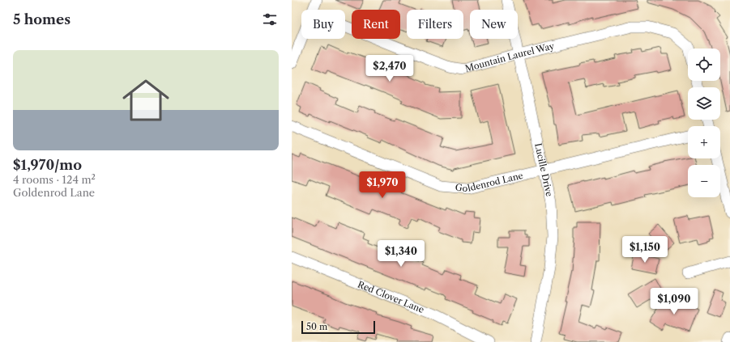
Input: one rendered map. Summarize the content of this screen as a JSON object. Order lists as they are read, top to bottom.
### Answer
{
  "streets": {
    "street": [
      "Mountain Laurel Way",
      "Lucille Drive",
      "Goldenrod Lane",
      "Red Clover Lane"
    ]
  },
  "crossings": [
    ["Mountain Laurel Way", "Lucille Drive"],
    ["Lucille Drive", "Goldenrod Lane"]
  ],
  "scale_bar": "50 m",
  "page": {
    "heading": "5 homes",
    "chip": [
      "Buy",
      "Rent",
      "Filters",
      "New"
    ],
    "list": [
      {
        "name": "$1,970/mo",
        "note": "4 rooms · 124 m² · Goldenrod Lane"
      }
    ],
    "map_buttons": ["+", "−"],
    "price": [
      "$2,470",
      "$1,970",
      "$1,150",
      "$1,340",
      "$1,090"
    ],
    "scale": "50 m"
  }
}
